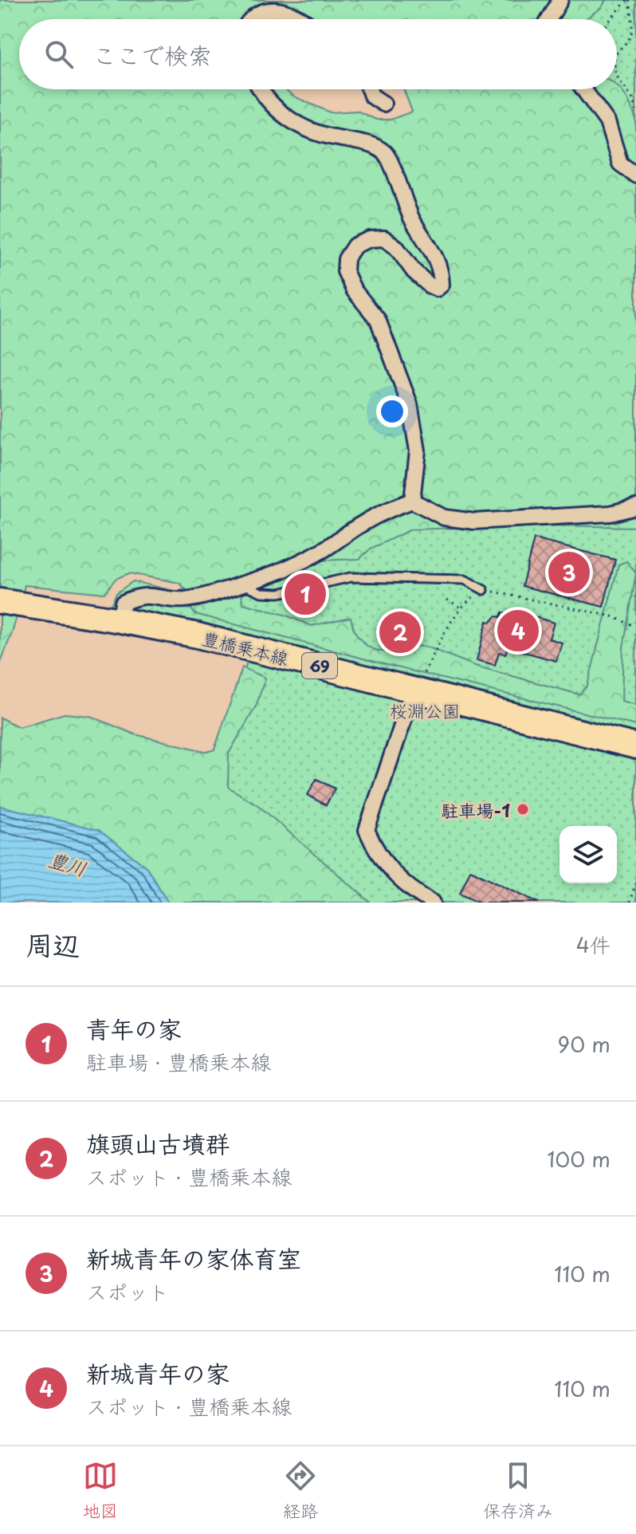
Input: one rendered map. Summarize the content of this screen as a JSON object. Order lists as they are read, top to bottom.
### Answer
{
  "streets": {
    "main road": ["豊橋乗本線", "69"]
  },
  "water": ["豊川"],
  "parks": ["桜淵公園"],
  "places": ["駐車場-1"],
  "page": {
    "search": "ここで検索",
    "pins": [
      "3",
      "1",
      "4",
      "2"
    ],
    "heading": ["周辺", "4件"],
    "list": [
      {
        "mark": "1",
        "name": "青年の家",
        "note": "駐車場 · 豊橋乗本線",
        "value": "90 m"
      },
      {
        "mark": "2",
        "name": "旗頭山古墳群",
        "note": "スポット · 豊橋乗本線",
        "value": "100 m"
      },
      {
        "mark": "3",
        "name": "新城青年の家体育室",
        "note": "スポット",
        "value": "110 m"
      },
      {
        "mark": "4",
        "name": "新城青年の家",
        "note": "スポット · 豊橋乗本線",
        "value": "110 m"
      }
    ],
    "nav": ["地図", "経路", "保存済み"]
  }
}
